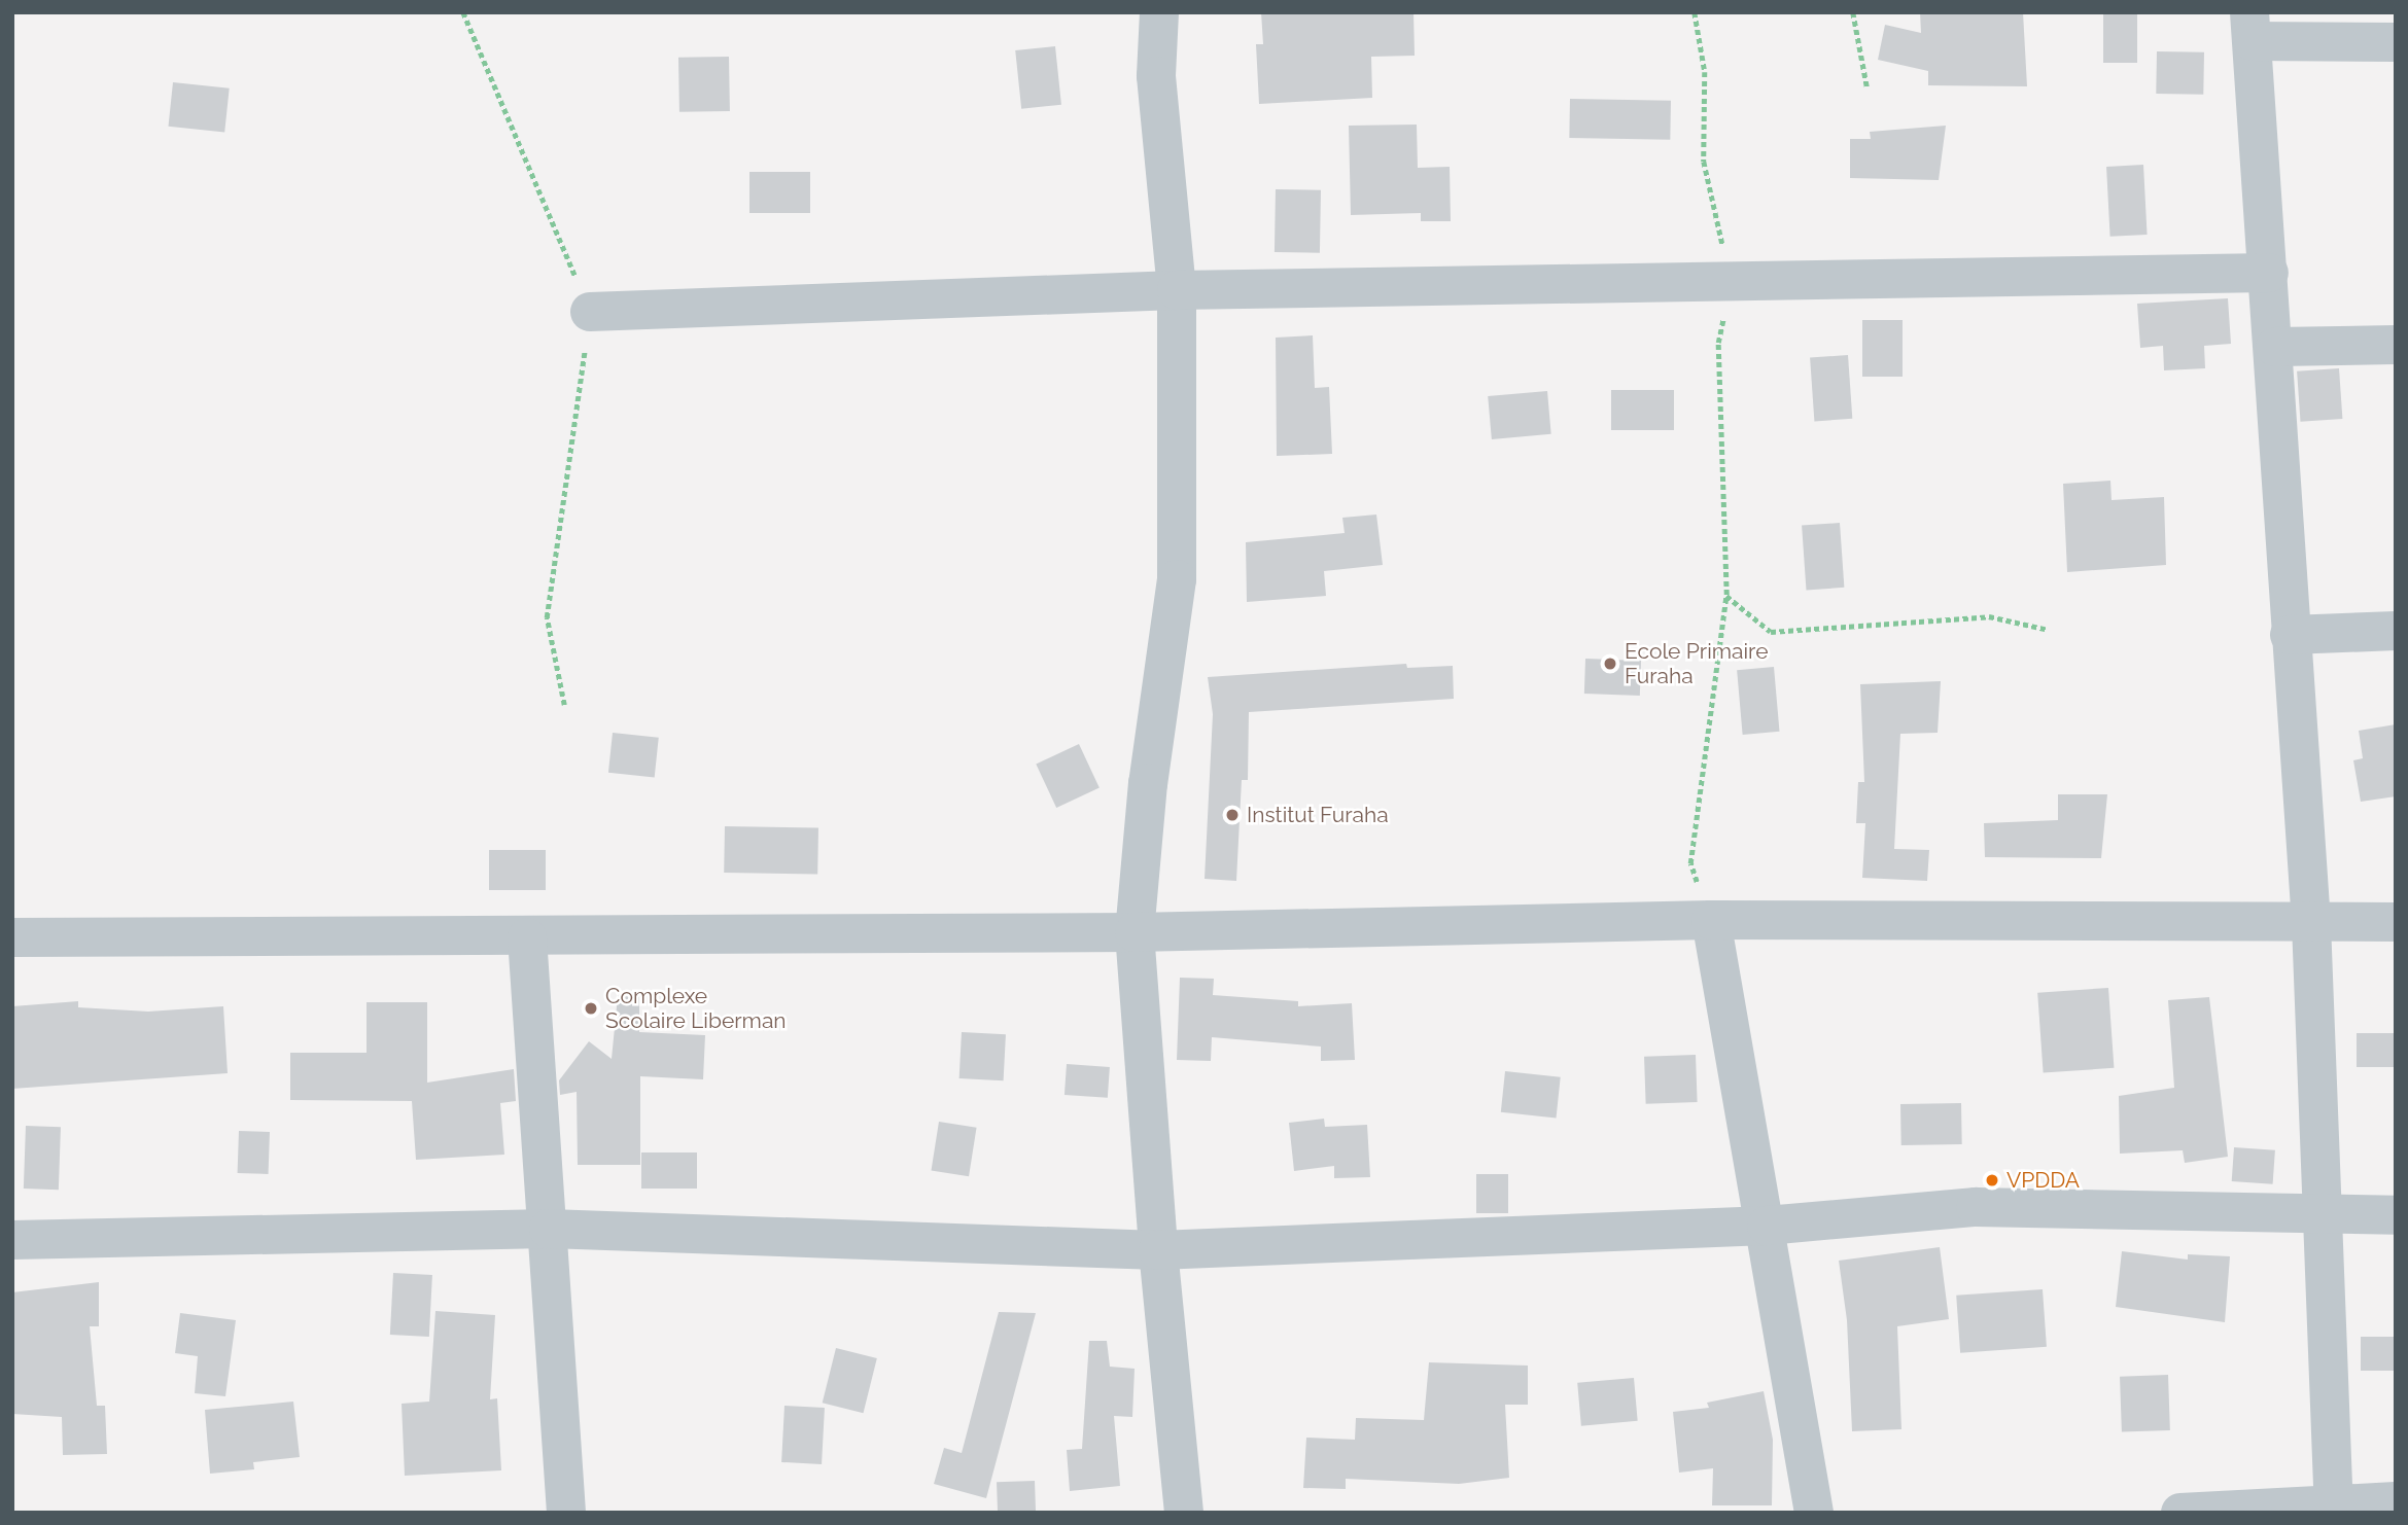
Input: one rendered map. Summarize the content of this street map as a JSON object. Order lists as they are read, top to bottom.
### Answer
{
  "places": [
    "Ecole Primaire Furaha",
    "Institut Furaha",
    "Complexe Scolaire Liberman",
    "VPDDA"
  ]
}
